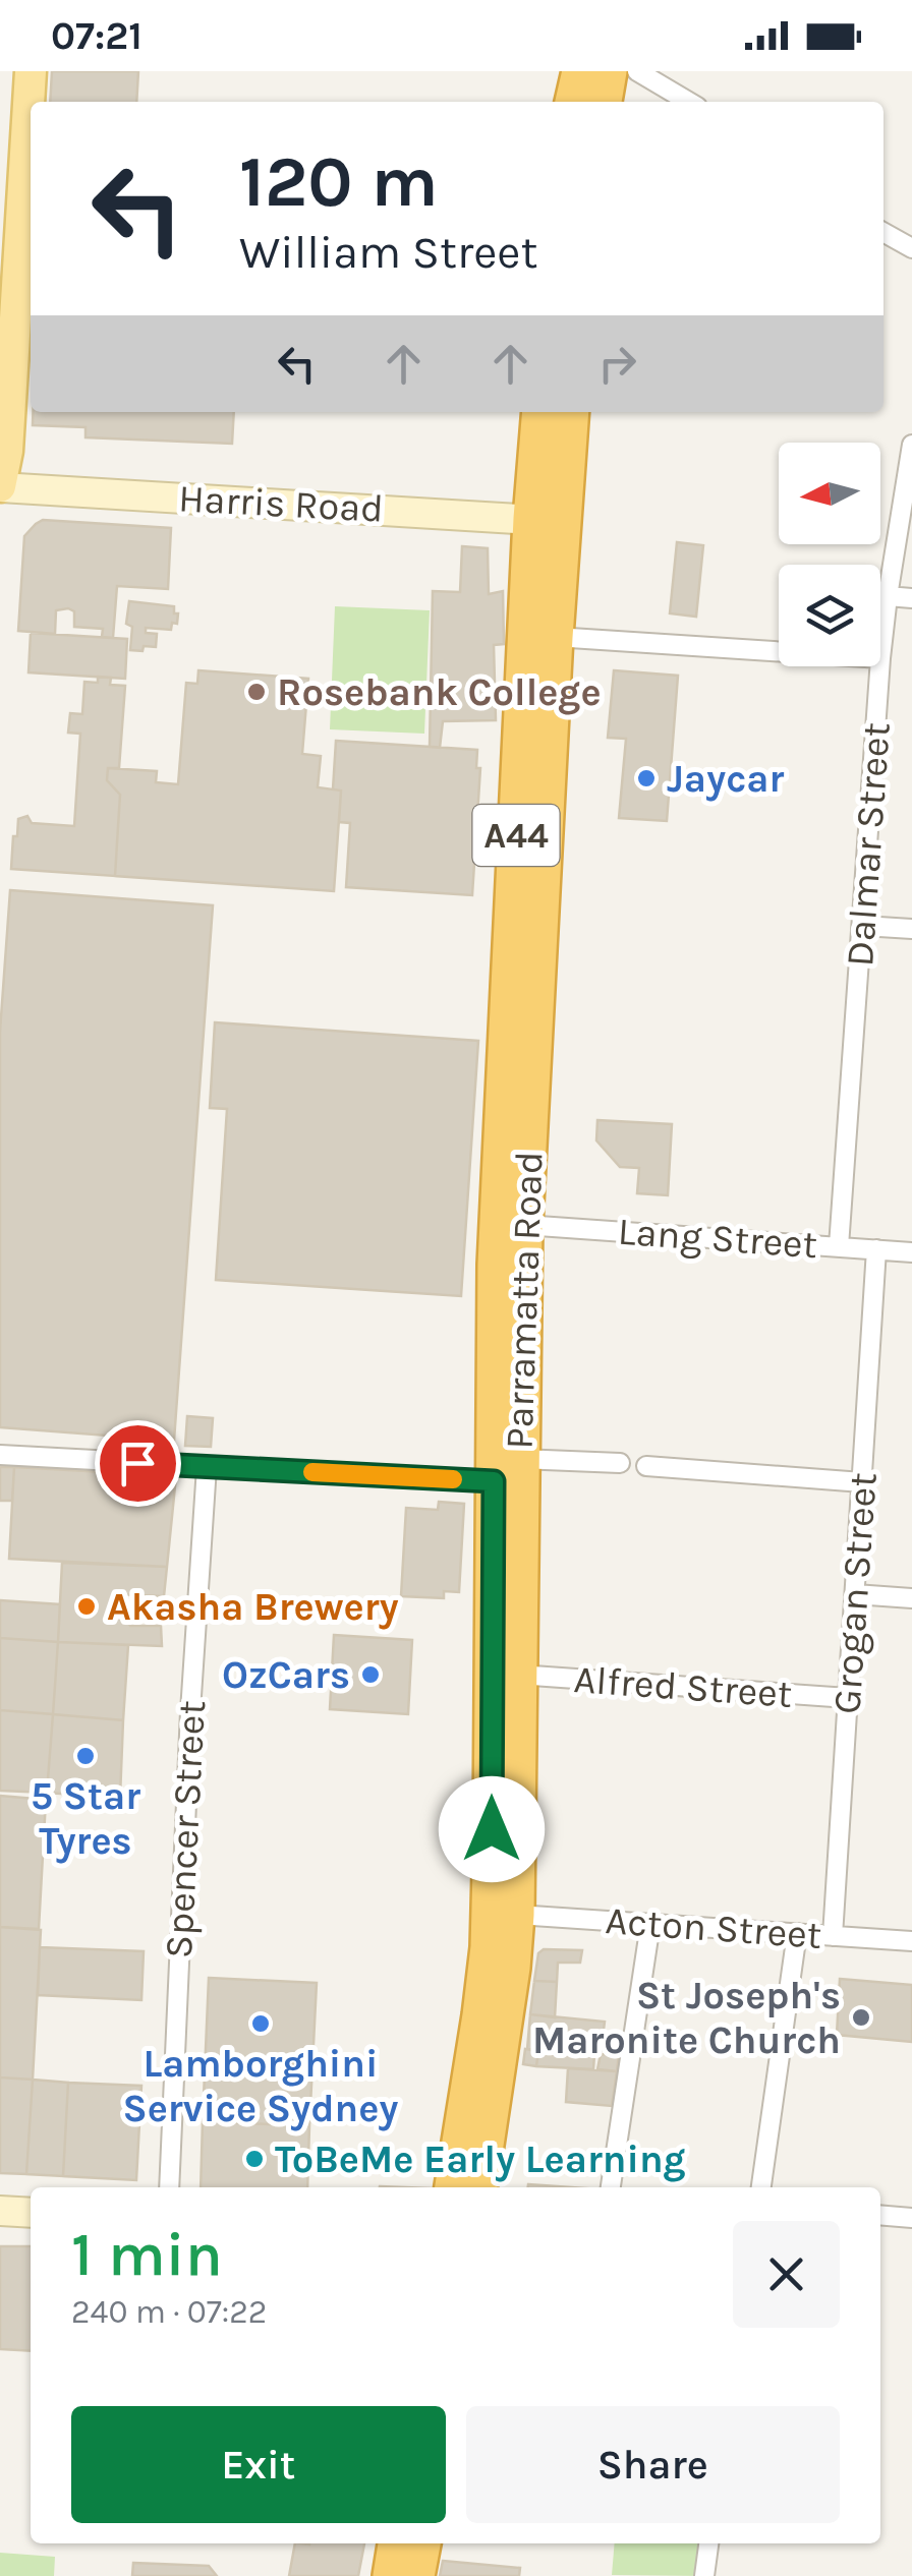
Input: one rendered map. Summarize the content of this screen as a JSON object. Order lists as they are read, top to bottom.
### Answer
{
  "streets": {
    "highway": ["A44", "Parramatta Road"],
    "main road": ["Harris Road"],
    "street": [
      "Dalmar Street",
      "Lang Street",
      "Grogan Street",
      "Alfred Street",
      "Spencer Street",
      "Acton Street"
    ]
  },
  "crossings": [
    ["Harris Road", "Parramatta Road"],
    ["Dalmar Street", "Lang Street"],
    ["Lang Street", "Parramatta Road"],
    ["Lang Street", "Grogan Street"],
    ["Parramatta Road", "Alfred Street"],
    ["Parramatta Road", "Acton Street"],
    ["Grogan Street", "Alfred Street"],
    ["Grogan Street", "Acton Street"]
  ],
  "places": [
    "Rosebank College",
    "Jaycar",
    "Akasha Brewery",
    "OzCars",
    "5 Star Tyres",
    "St Joseph's Maronite Church",
    "Lamborghini Service Sydney",
    "ToBeMe Early Learning"
  ],
  "north": "left",
  "page": {
    "status": "07:21",
    "turn": ["120 m", "William Street"],
    "heading": ["1 min", "240 m · 07:22"],
    "buttons": ["Exit", "Share"]
  }
}
